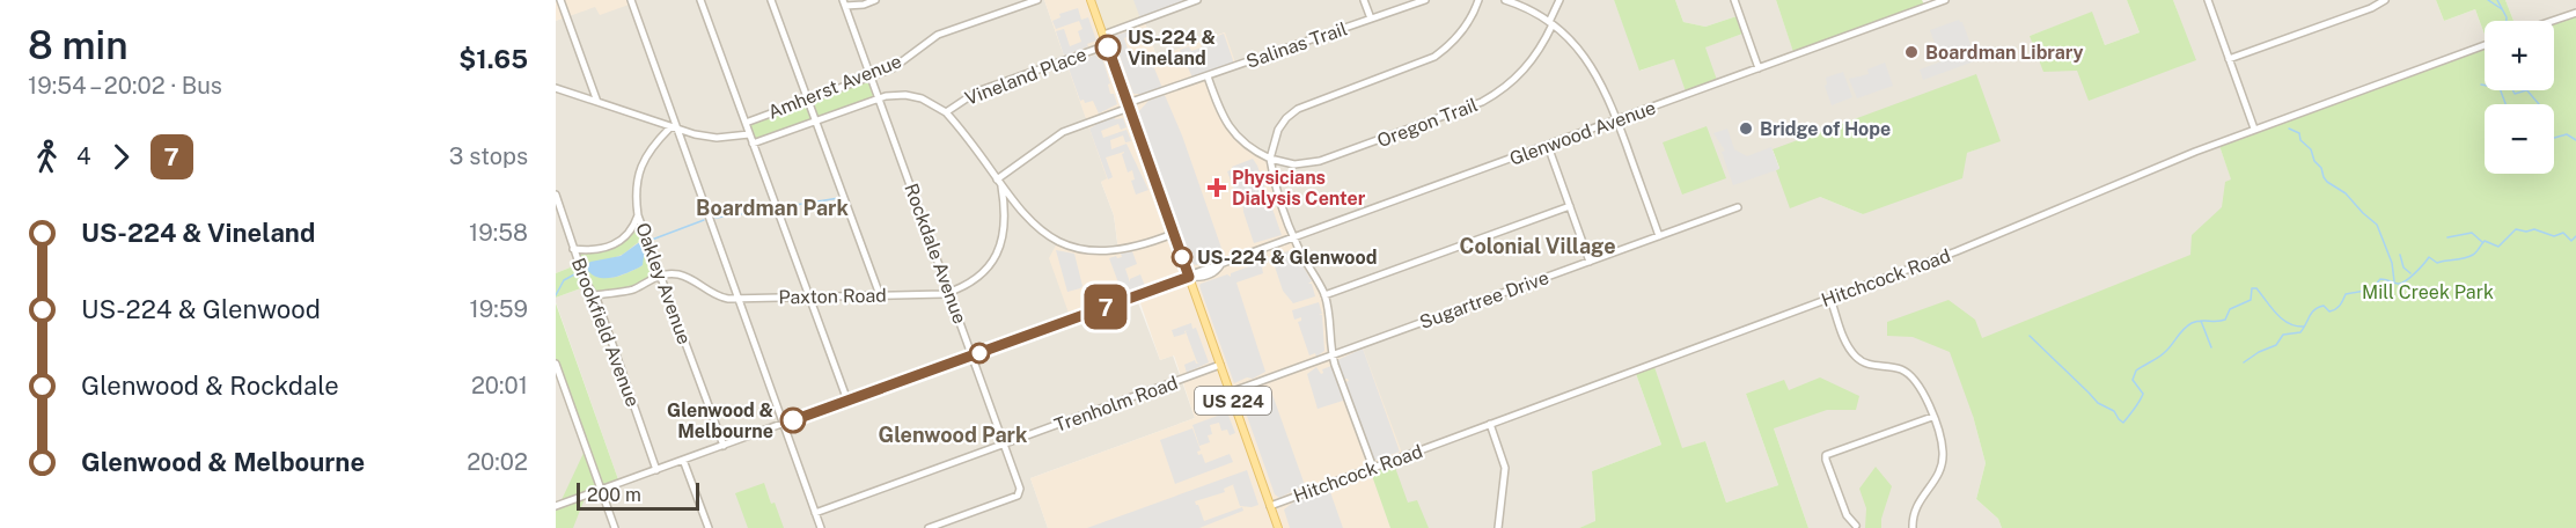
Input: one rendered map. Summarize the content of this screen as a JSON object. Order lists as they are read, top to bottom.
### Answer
{
  "streets": {
    "main road": ["US 224"],
    "street": [
      "Salinas Trail",
      "Vineland Place",
      "Amherst Avenue",
      "Oregon Trail",
      "Glenwood Avenue",
      "Rockdale Avenue",
      "Hitchcock Road",
      "Oakley Avenue",
      "Paxton Road",
      "Sugartree Drive",
      "Brookfield Avenue",
      "Trenholm Road"
    ]
  },
  "crossings": [
    ["Salinas Trail", "US 224"],
    ["Vineland Place", "US 224"],
    ["Amherst Avenue", "Rockdale Avenue"],
    ["Glenwood Avenue", "Rockdale Avenue"],
    ["Glenwood Avenue", "Oakley Avenue"],
    ["Glenwood Avenue", "Brookfield Avenue"],
    ["Glenwood Avenue", "US 224"],
    ["Rockdale Avenue", "Paxton Road"],
    ["Rockdale Avenue", "Trenholm Road"],
    ["Hitchcock Road", "US 224"],
    ["Oakley Avenue", "Paxton Road"],
    ["Sugartree Drive", "US 224"],
    ["US 224", "Trenholm Road"]
  ],
  "districts": ["Boardman Park", "Colonial Village", "Glenwood Park"],
  "parks": ["Mill Creek Park"],
  "places": {
    "other": [
      "US-224 & Vineland",
      "Boardman Library",
      "Bridge of Hope",
      "US-224 & Glenwood",
      "Glenwood & Melbourne"
    ],
    "health": ["Physicians Dialysis Center"]
  },
  "lines": ["bus line 7"],
  "scale_bar": "200 m",
  "page": {
    "heading": ["8 min", "19:54 – 20:02 · Bus", "$1.65"],
    "on_map": "7",
    "map_buttons": ["+", "−"],
    "legs": ["4", "7", "3 stops"],
    "list": [
      {
        "name": "US-224 & Vineland",
        "value": "19:58"
      },
      {
        "name": "US-224 & Glenwood",
        "value": "19:59"
      },
      {
        "name": "Glenwood & Rockdale",
        "value": "20:01"
      },
      {
        "name": "Glenwood & Melbourne",
        "value": "20:02"
      }
    ],
    "scale": "200 m"
  }
}
